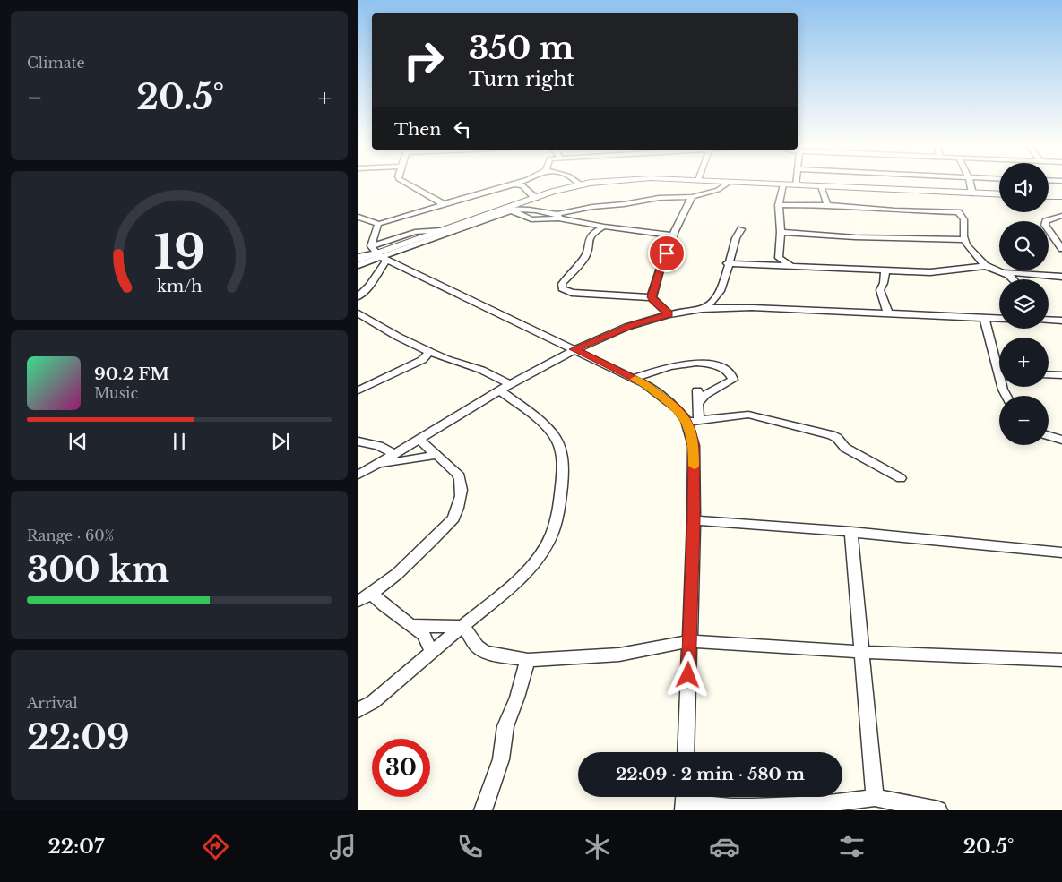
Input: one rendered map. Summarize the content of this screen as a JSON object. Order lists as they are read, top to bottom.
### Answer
{
  "page": {
    "tile": [
      "Climate",
      ["Range · 60%", "300 km"],
      ["Arrival", "22:09"]
    ],
    "turn": ["350 m", "Turn right"],
    "heat": ["−", "20.5°", "+"],
    "then": "Then",
    "map_buttons": ["+", "−"],
    "song": ["90.2 FM", "Music"],
    "limit": "30",
    "trip": "22:09 · 2 min · 580 m",
    "tabs": ["22:07", "20.5°"],
    "gauge": ["19", "km/h"]
  }
}
